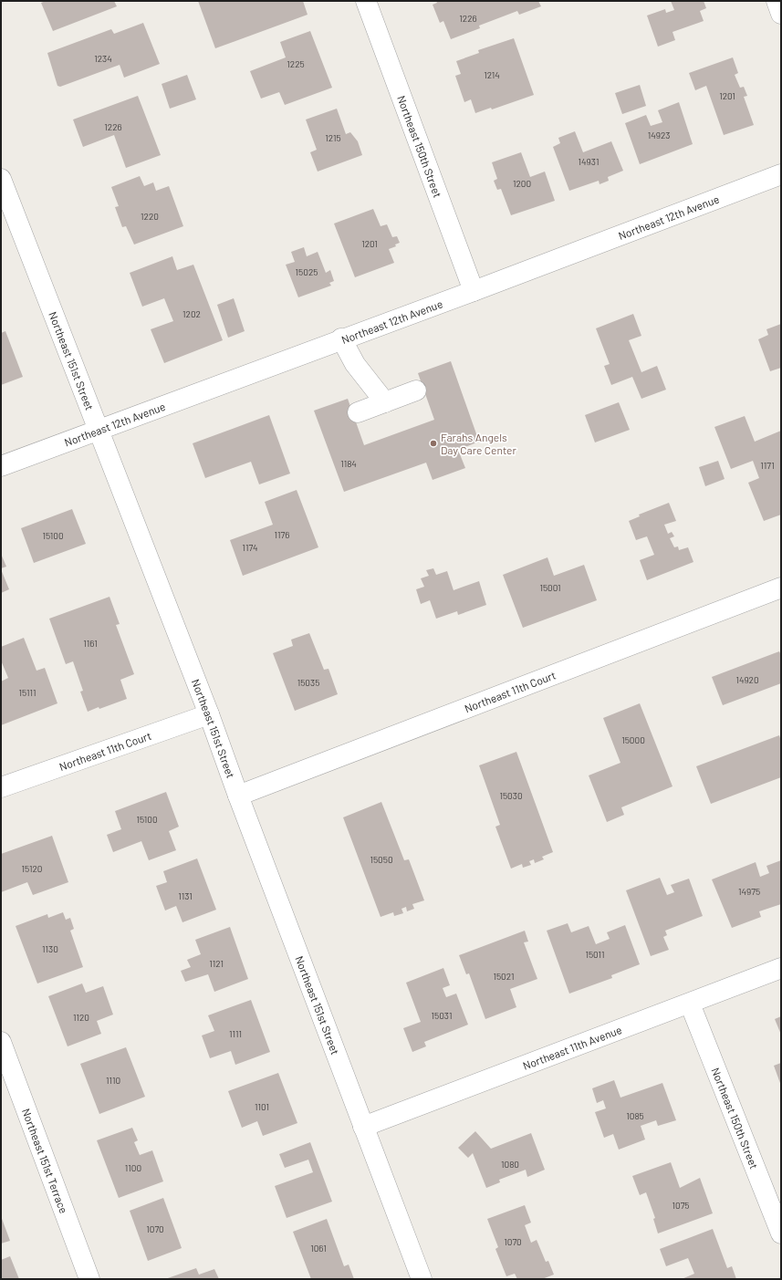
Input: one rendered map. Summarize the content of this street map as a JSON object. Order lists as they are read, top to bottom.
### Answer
{
  "streets": {
    "street": [
      "Northeast 150th Street",
      "Northeast 12th Avenue",
      "Northeast 151st Street",
      "Northeast 11th Court",
      "Northeast 11th Avenue",
      "Northeast 151st Terrace"
    ]
  },
  "crossings": [
    ["Northeast 150th Street", "Northeast 12th Avenue"],
    ["Northeast 150th Street", "Northeast 11th Avenue"],
    ["Northeast 12th Avenue", "Northeast 151st Street"],
    ["Northeast 151st Street", "Northeast 11th Court"],
    ["Northeast 151st Street", "Northeast 11th Avenue"]
  ],
  "places": ["Farahs Angels Day Care Center"],
  "house_numbers": [
    "1226",
    "1234",
    "1225",
    "1214",
    "1201",
    "1226",
    "14923",
    "1215",
    "14931",
    "1200",
    "1220",
    "1201",
    "15025",
    "1202",
    "1184",
    "1171",
    "1176",
    "15100",
    "1174",
    "15001",
    "1161",
    "14920",
    "15035",
    "15111",
    "15000",
    "15030",
    "15100",
    "15050",
    "15120",
    "14975",
    "1131",
    "1130",
    "15011",
    "1121",
    "15021",
    "15031",
    "1120",
    "1111",
    "1110",
    "1101",
    "1085",
    "1080",
    "1100",
    "1075",
    "1070",
    "1070",
    "1061"
  ]
}
